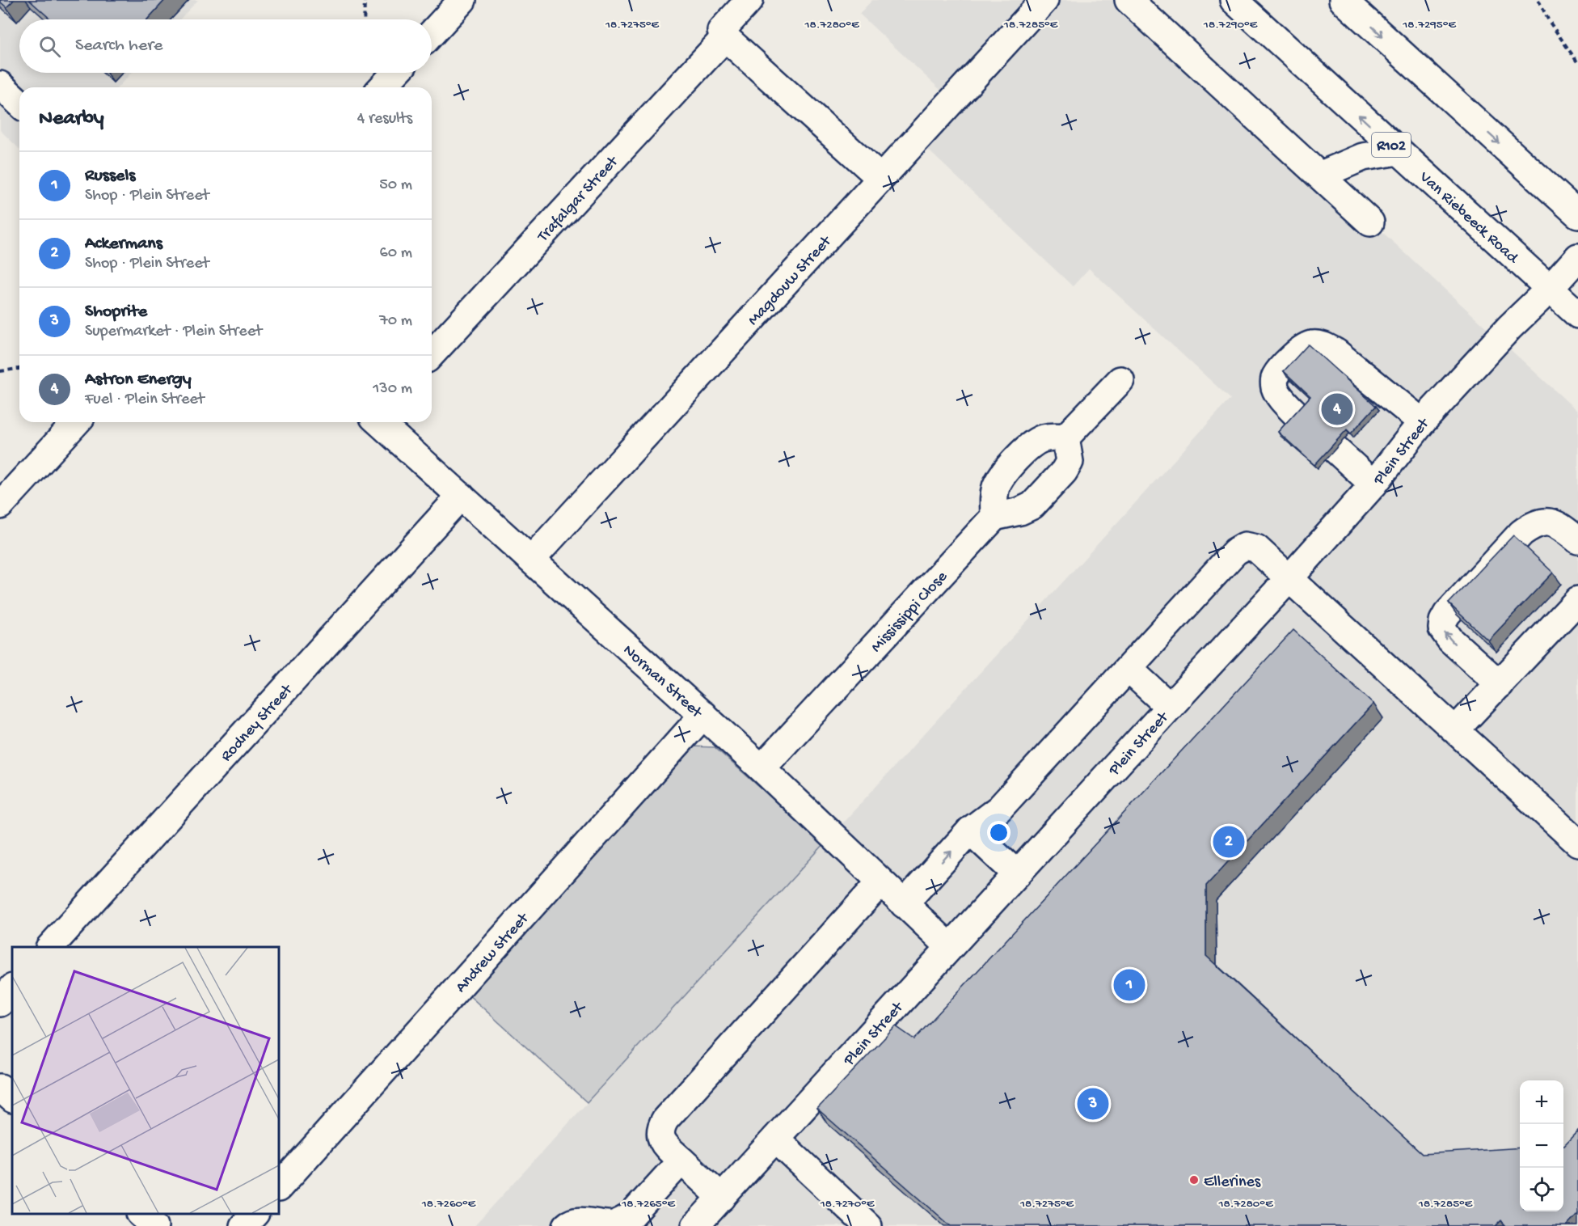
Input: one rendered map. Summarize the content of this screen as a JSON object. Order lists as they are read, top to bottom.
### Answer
{
  "streets": {
    "street": [
      "R102",
      "Trafalgar Street",
      "Van Riebeeck Road",
      "Magdouw Street",
      "Plein Street",
      "Mississippi Close",
      "Norman Street",
      "Rodney Street",
      "Andrew Street"
    ]
  },
  "crossings": [
    ["Van Riebeeck Road", "Plein Street"],
    ["Magdouw Street", "Norman Street"],
    ["Plein Street", "Norman Street"],
    ["Mississippi Close", "Norman Street"],
    ["Norman Street", "Rodney Street"],
    ["Norman Street", "Andrew Street"]
  ],
  "places": ["Ellerines"],
  "page": {
    "search": "Search here",
    "heading": ["Nearby", "4 results"],
    "list": [
      {
        "mark": "1",
        "name": "Russels",
        "note": "Shop · Plein Street",
        "value": "50 m"
      },
      {
        "mark": "2",
        "name": "Ackermans",
        "note": "Shop · Plein Street",
        "value": "60 m"
      },
      {
        "mark": "3",
        "name": "Shoprite",
        "note": "Supermarket · Plein Street",
        "value": "70 m"
      },
      {
        "mark": "4",
        "name": "Astron Energy",
        "note": "Fuel · Plein Street",
        "value": "130 m"
      }
    ],
    "pins": [
      "4",
      "2",
      "1",
      "3"
    ],
    "map_buttons": ["+", "−"]
  },
  "coordinates": [
    "18.7290°E",
    "18.7275°E",
    "18.7280°E",
    "18.7285°E",
    "18.7295°E",
    "18.7260°E",
    "18.7265°E",
    "18.7270°E"
  ]
}
